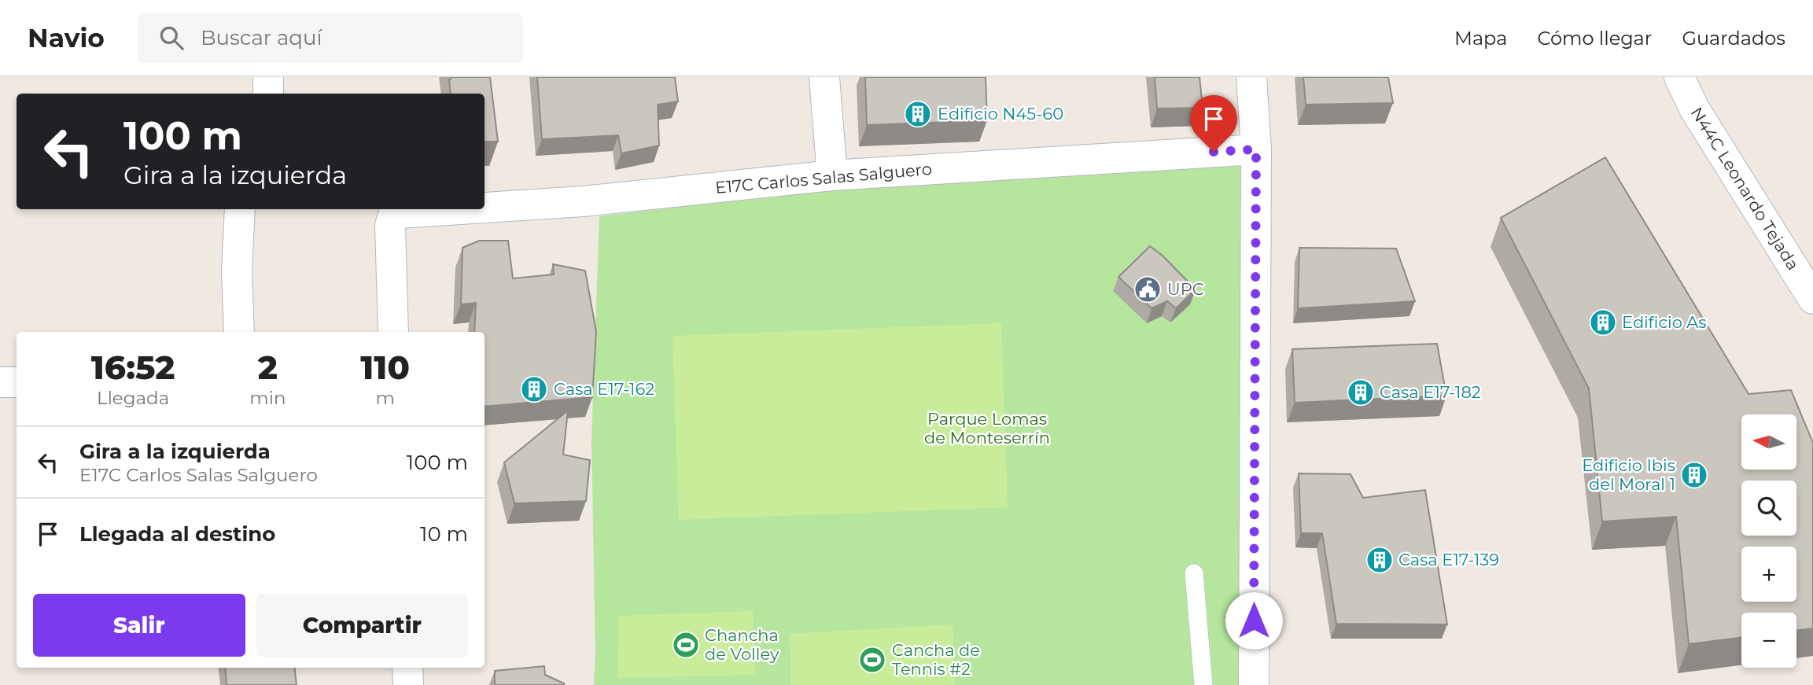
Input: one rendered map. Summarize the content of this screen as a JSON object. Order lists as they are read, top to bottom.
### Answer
{
  "streets": {
    "street": ["E17C Carlos Salas Salguero", "N44C Leonardo Tejada"]
  },
  "parks": ["Parque Lomas de Monteserrín"],
  "places": {
    "building": [
      "Edificio N45-60",
      "Edificio As",
      "Casa E17-162",
      "Casa E17-182",
      "Edificio Ibis del Moral 1",
      "Casa E17-139"
    ],
    "public building": ["UPC"],
    "sports": ["Chancha de Volley", "Cancha de Tennis #2"]
  },
  "north": "left",
  "page": {
    "header": "Navio",
    "search": "Buscar aquí",
    "nav": ["Mapa", "Cómo llegar", "Guardados"],
    "turn": ["100 m", "Gira a la izquierda"],
    "eta": [
      "16:52",
      "Llegada",
      "2",
      "min",
      "110",
      "m"
    ],
    "map_buttons": ["+", "−"],
    "list": [
      {
        "name": "Gira a la izquierda",
        "note": "E17C Carlos Salas Salguero",
        "value": "100 m"
      },
      {
        "name": "Llegada al destino",
        "value": "10 m"
      }
    ],
    "buttons": ["Salir", "Compartir"]
  }
}
